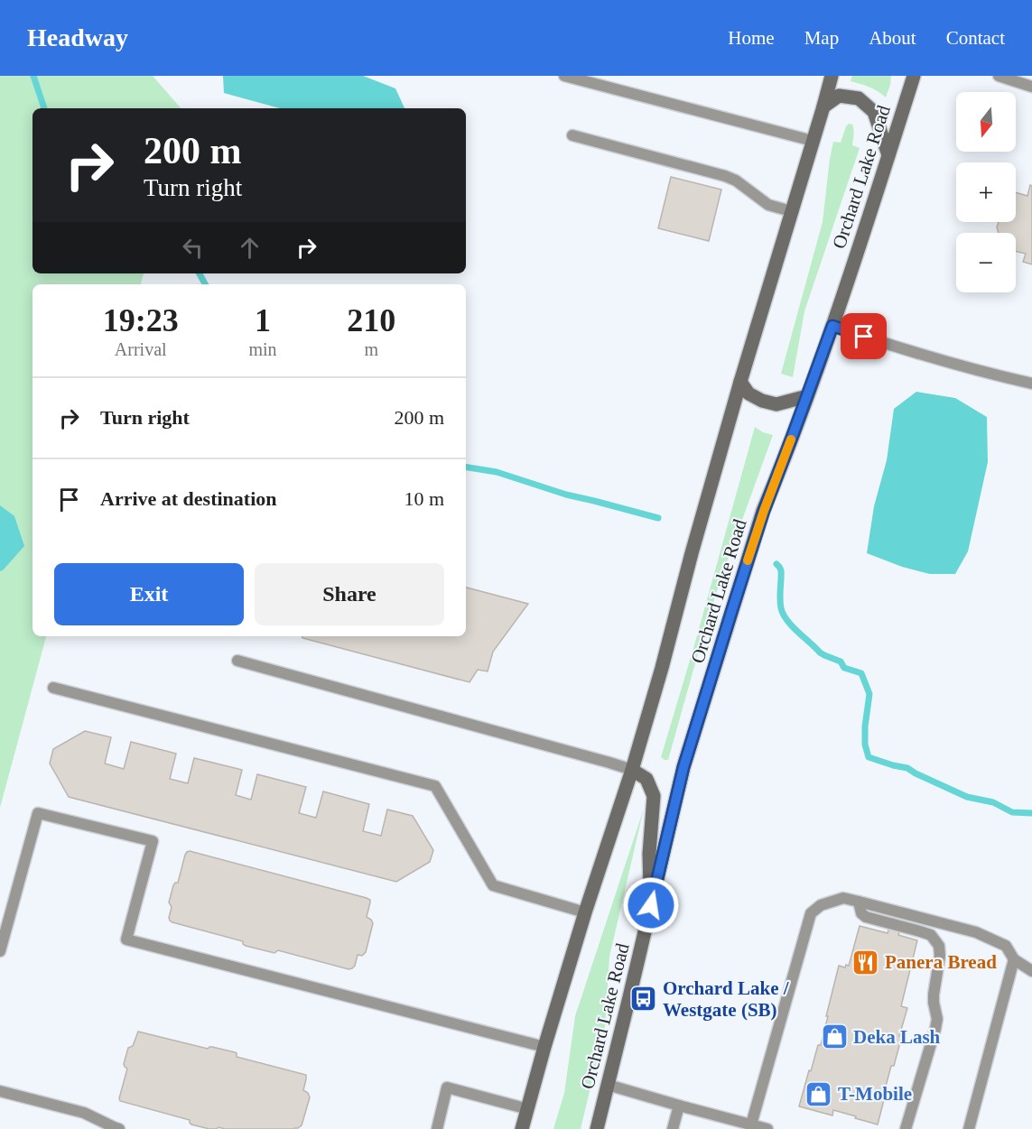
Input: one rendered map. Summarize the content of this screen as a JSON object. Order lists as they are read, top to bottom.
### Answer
{
  "streets": {
    "main road": ["Orchard Lake Road"]
  },
  "places": {
    "restaurant": ["Panera Bread"],
    "bus stop": ["Orchard Lake / Westgate (SB)"],
    "shop": ["Deka Lash", "T-Mobile"]
  },
  "north": "bottom",
  "page": {
    "header": "Headway",
    "nav": [
      "Home",
      "Map",
      "About",
      "Contact"
    ],
    "map_buttons": ["+", "−"],
    "turn": ["200 m", "Turn right"],
    "eta": [
      "19:23",
      "Arrival",
      "1",
      "min",
      "210",
      "m"
    ],
    "list": [
      {
        "name": "Turn right",
        "value": "200 m"
      },
      {
        "name": "Arrive at destination",
        "value": "10 m"
      }
    ],
    "buttons": ["Exit", "Share"]
  }
}
